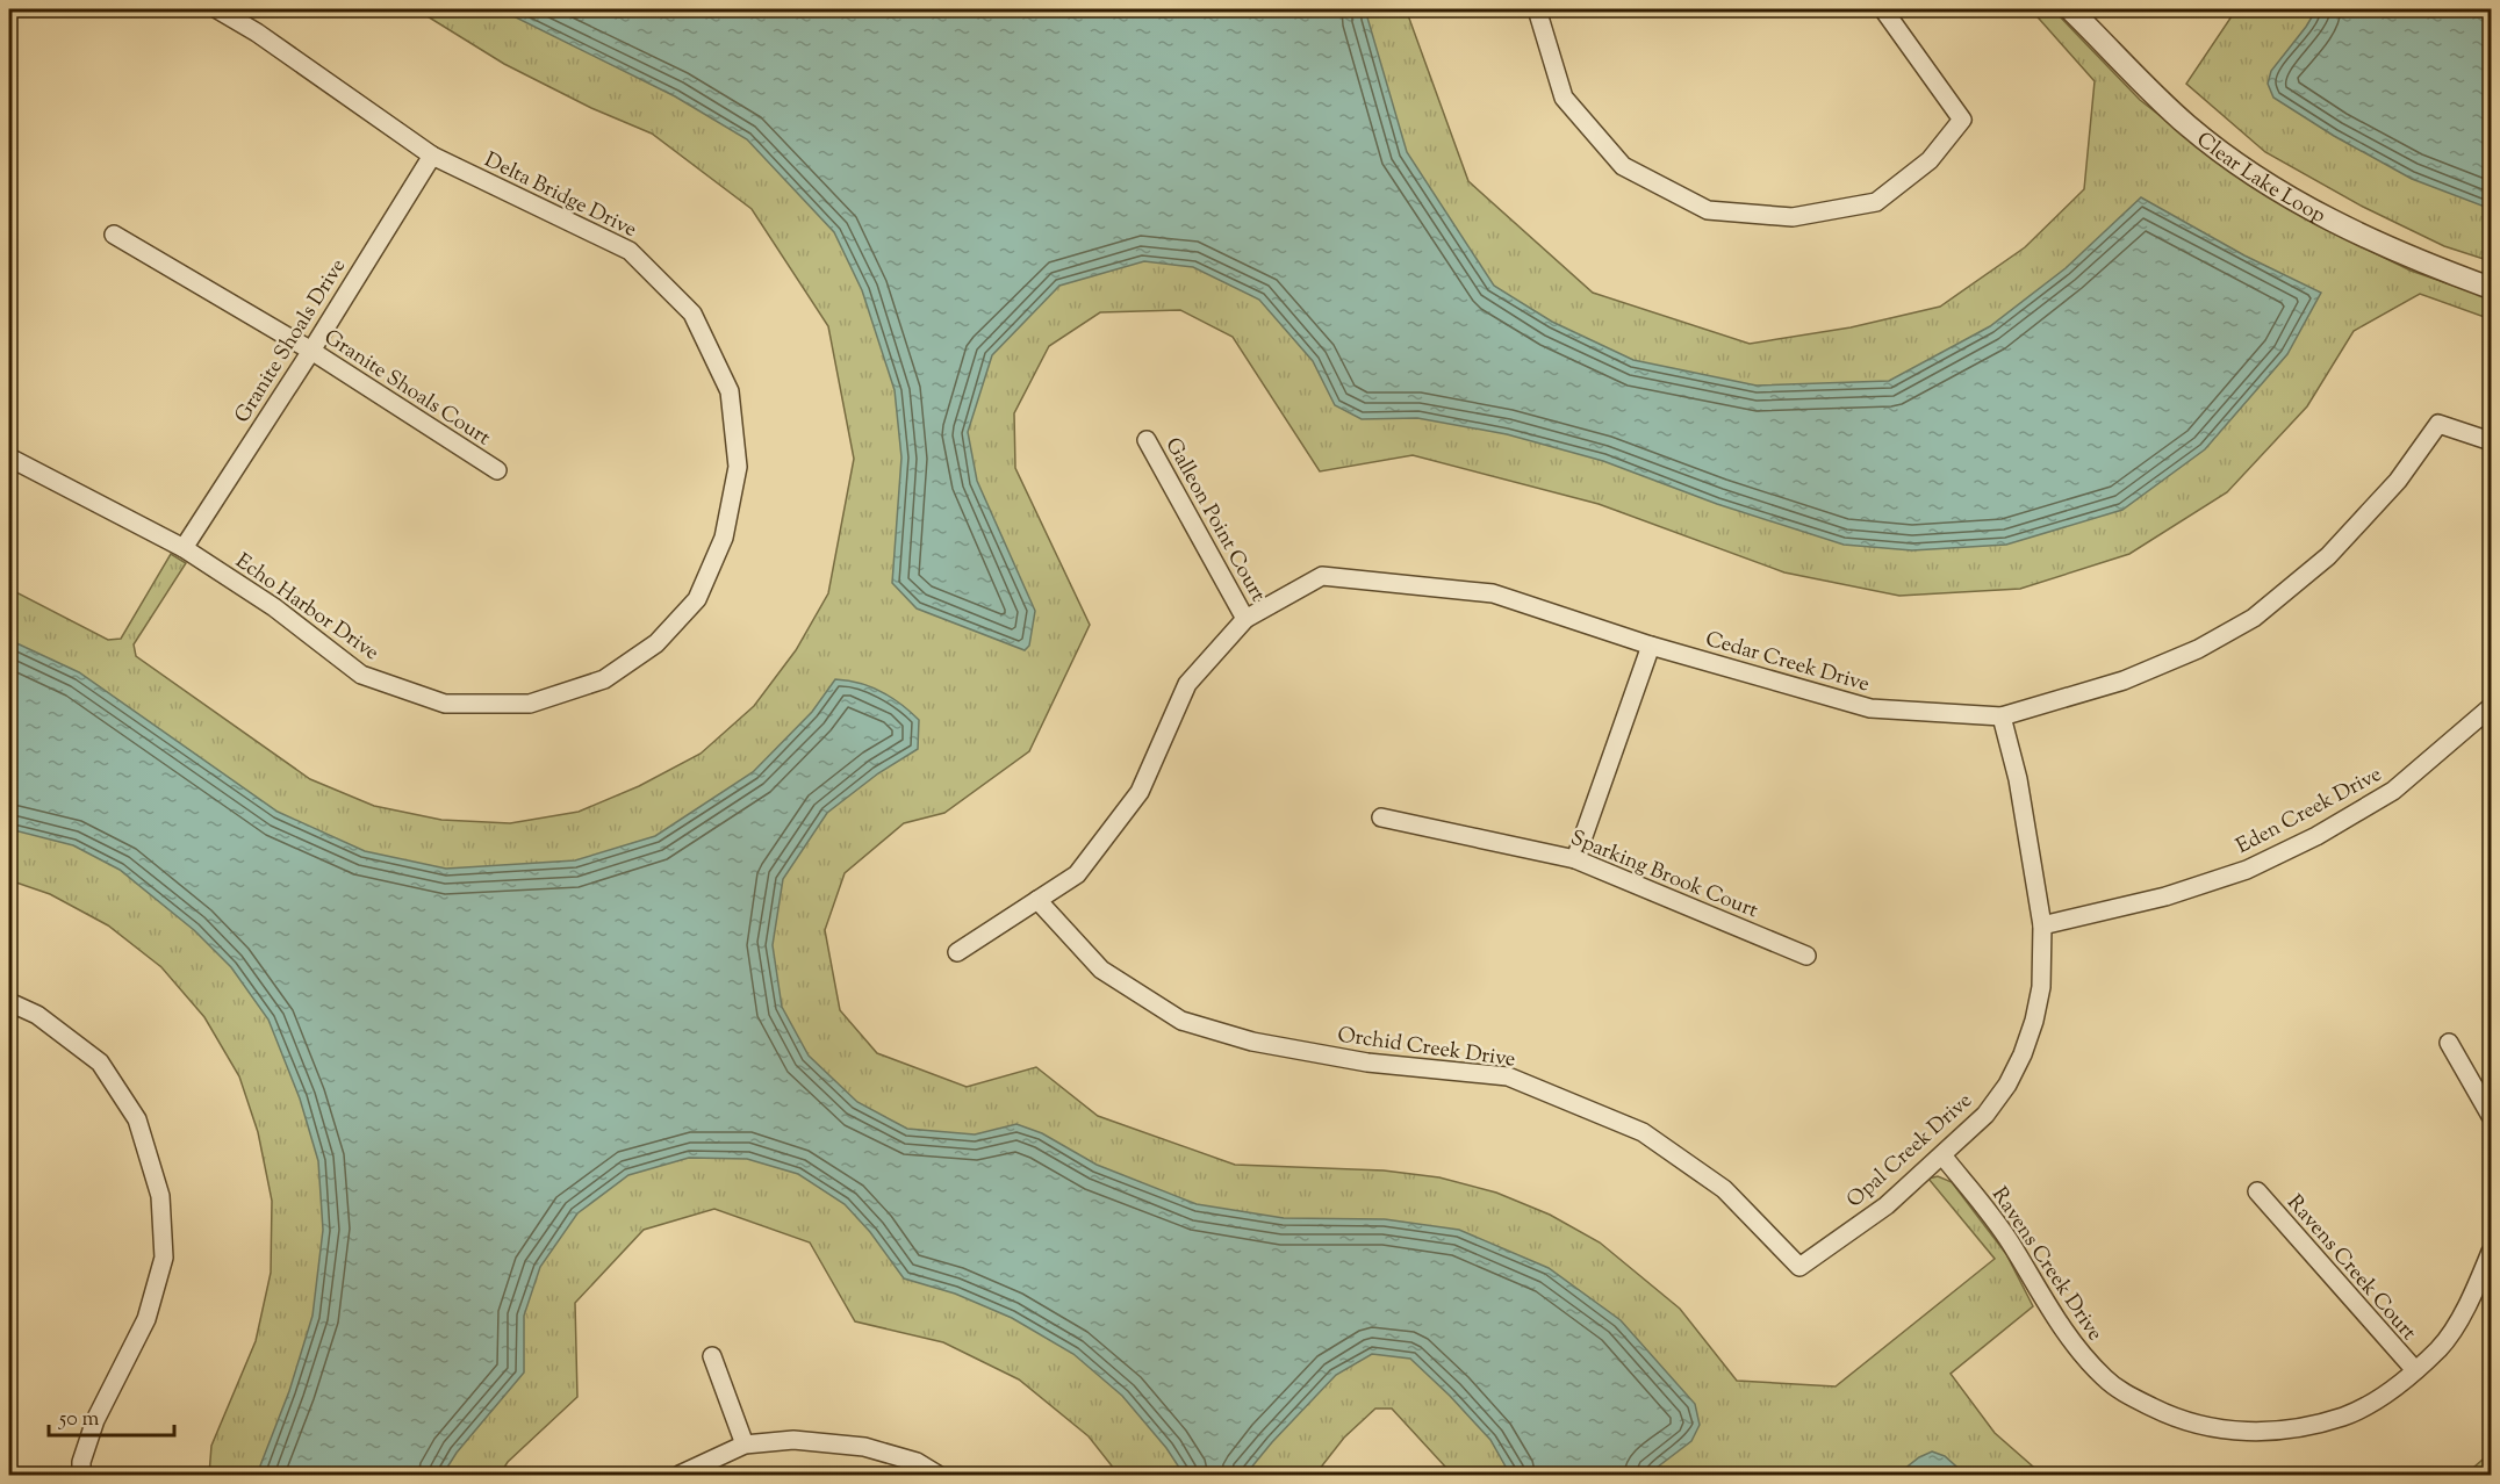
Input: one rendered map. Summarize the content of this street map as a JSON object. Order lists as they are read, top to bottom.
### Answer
{
  "streets": {
    "street": [
      "Clear Lake Loop",
      "Delta Bridge Drive",
      "Granite Shoals Drive",
      "Granite Shoals Court",
      "Galleon Point Court",
      "Echo Harbor Drive",
      "Cedar Creek Drive",
      "Eden Creek Drive",
      "Sparking Brook Court",
      "Orchid Creek Drive",
      "Opal Creek Drive",
      "Ravens Creek Drive",
      "Ravens Creek Court"
    ]
  },
  "crossings": [
    ["Delta Bridge Drive", "Granite Shoals Drive"],
    ["Delta Bridge Drive", "Echo Harbor Drive"],
    ["Granite Shoals Drive", "Granite Shoals Court"],
    ["Granite Shoals Drive", "Echo Harbor Drive"],
    ["Galleon Point Court", "Cedar Creek Drive"],
    ["Cedar Creek Drive", "Orchid Creek Drive"],
    ["Cedar Creek Drive", "Opal Creek Drive"],
    ["Eden Creek Drive", "Opal Creek Drive"],
    ["Orchid Creek Drive", "Opal Creek Drive"],
    ["Opal Creek Drive", "Ravens Creek Drive"],
    ["Ravens Creek Drive", "Ravens Creek Court"]
  ],
  "scale_bar": "50 m"
}
